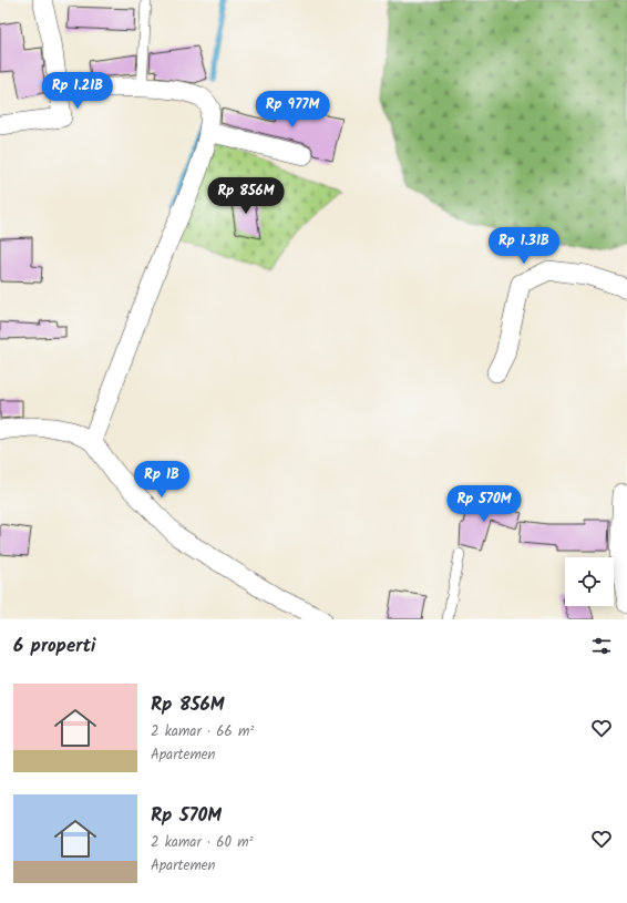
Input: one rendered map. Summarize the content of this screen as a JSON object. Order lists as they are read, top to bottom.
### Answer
{
  "page": {
    "price": [
      "Rp 1.21B",
      "Rp 977M",
      "Rp 856M",
      "Rp 1.31B",
      "Rp 1B",
      "Rp 570M"
    ],
    "heading": "6 properti",
    "list": [
      {
        "name": "Rp 856M",
        "note": "2 kamar · 66 m² · Apartemen"
      },
      {
        "name": "Rp 570M",
        "note": "2 kamar · 60 m² · Apartemen"
      }
    ]
  }
}
